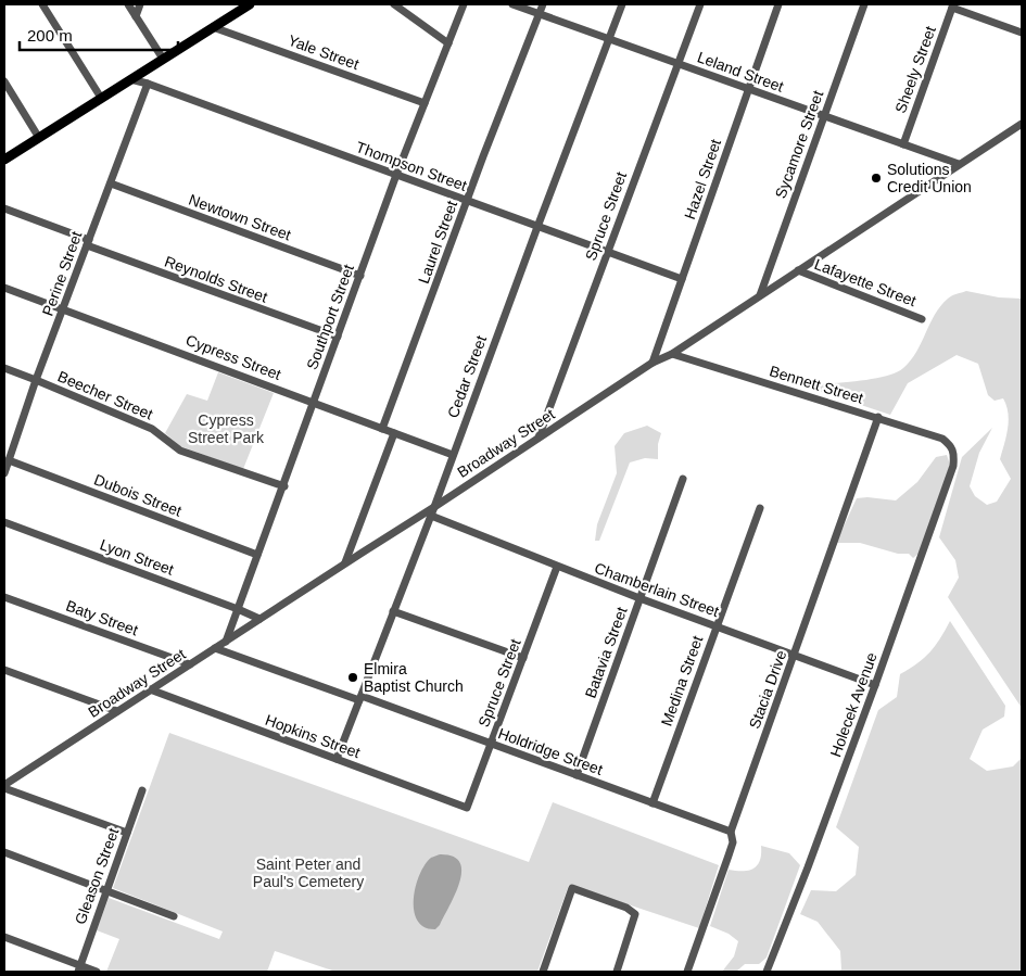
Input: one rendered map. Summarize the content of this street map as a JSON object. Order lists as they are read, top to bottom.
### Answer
{
  "streets": {
    "street": [
      "Yale Street",
      "Sheely Street",
      "Leland Street",
      "Sycamore Street",
      "Thompson Street",
      "Hazel Street",
      "Spruce Street",
      "Newtown Street",
      "Laurel Street",
      "Perine Street",
      "Reynolds Street",
      "Lafayette Street",
      "Southport Street",
      "Cypress Street",
      "Cedar Street",
      "Bennett Street",
      "Beecher Street",
      "Broadway Street",
      "Dubois Street",
      "Lyon Street",
      "Chamberlain Street",
      "Baty Street",
      "Batavia Street",
      "Medina Street",
      "Stacia Drive",
      "Holecek Avenue",
      "Hopkins Street",
      "Holdridge Street",
      "Gleason Street"
    ]
  },
  "crossings": [
    ["Yale Street", "Southport Street"],
    ["Sheely Street", "Leland Street"],
    ["Leland Street", "Sycamore Street"],
    ["Leland Street", "Hazel Street"],
    ["Leland Street", "Spruce Street"],
    ["Leland Street", "Laurel Street"],
    ["Leland Street", "Cedar Street"],
    ["Leland Street", "Broadway Street"],
    ["Sycamore Street", "Broadway Street"],
    ["Thompson Street", "Hazel Street"],
    ["Thompson Street", "Spruce Street"],
    ["Thompson Street", "Laurel Street"],
    ["Thompson Street", "Perine Street"],
    ["Thompson Street", "Southport Street"],
    ["Thompson Street", "Cedar Street"],
    ["Hazel Street", "Broadway Street"],
    ["Spruce Street", "Broadway Street"],
    ["Spruce Street", "Chamberlain Street"],
    ["Spruce Street", "Hopkins Street"],
    ["Spruce Street", "Holdridge Street"],
    ["Newtown Street", "Perine Street"],
    ["Newtown Street", "Southport Street"],
    ["Laurel Street", "Cypress Street"],
    ["Perine Street", "Reynolds Street"],
    ["Perine Street", "Cypress Street"],
    ["Perine Street", "Beecher Street"],
    ["Perine Street", "Dubois Street"],
    ["Reynolds Street", "Southport Street"],
    ["Lafayette Street", "Broadway Street"],
    ["Southport Street", "Cypress Street"],
    ["Southport Street", "Beecher Street"],
    ["Southport Street", "Broadway Street"],
    ["Southport Street", "Dubois Street"],
    ["Southport Street", "Lyon Street"],
    ["Cypress Street", "Cedar Street"],
    ["Cedar Street", "Broadway Street"],
    ["Cedar Street", "Chamberlain Street"],
    ["Cedar Street", "Hopkins Street"],
    ["Cedar Street", "Holdridge Street"],
    ["Bennett Street", "Broadway Street"],
    ["Bennett Street", "Stacia Drive"],
    ["Bennett Street", "Holecek Avenue"],
    ["Broadway Street", "Lyon Street"],
    ["Broadway Street", "Baty Street"],
    ["Broadway Street", "Hopkins Street"],
    ["Broadway Street", "Holdridge Street"],
    ["Chamberlain Street", "Batavia Street"],
    ["Chamberlain Street", "Medina Street"],
    ["Chamberlain Street", "Stacia Drive"],
    ["Chamberlain Street", "Holecek Avenue"],
    ["Batavia Street", "Holdridge Street"],
    ["Medina Street", "Holdridge Street"],
    ["Stacia Drive", "Holdridge Street"]
  ],
  "parks": ["Cypress Street Park", "Saint Peter and Paul's Cemetery"],
  "places": ["Solutions Credit Union", "Elmira Baptist Church"],
  "scale_bar": "200 m"
}
